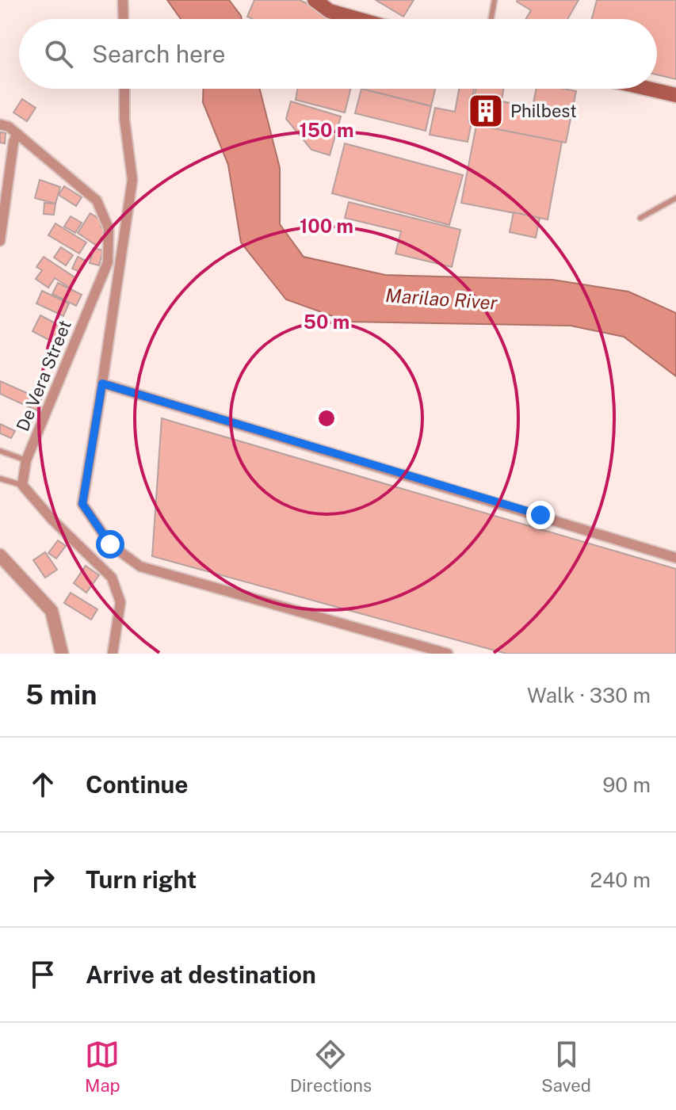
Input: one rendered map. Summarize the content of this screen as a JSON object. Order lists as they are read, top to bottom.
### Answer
{
  "streets": {
    "street": ["De Vera Street"]
  },
  "water": ["Marilao River"],
  "places": {
    "building": ["Philbest"]
  },
  "page": {
    "search": "Search here",
    "heading": ["5 min", "Walk · 330 m"],
    "list": [
      ["Continue", "90 m"],
      ["Turn right", "240 m"],
      "Arrive at destination"
    ],
    "nav": ["Map", "Directions", "Saved"]
  },
  "rings": ["150 m", "100 m", "50 m"]
}
